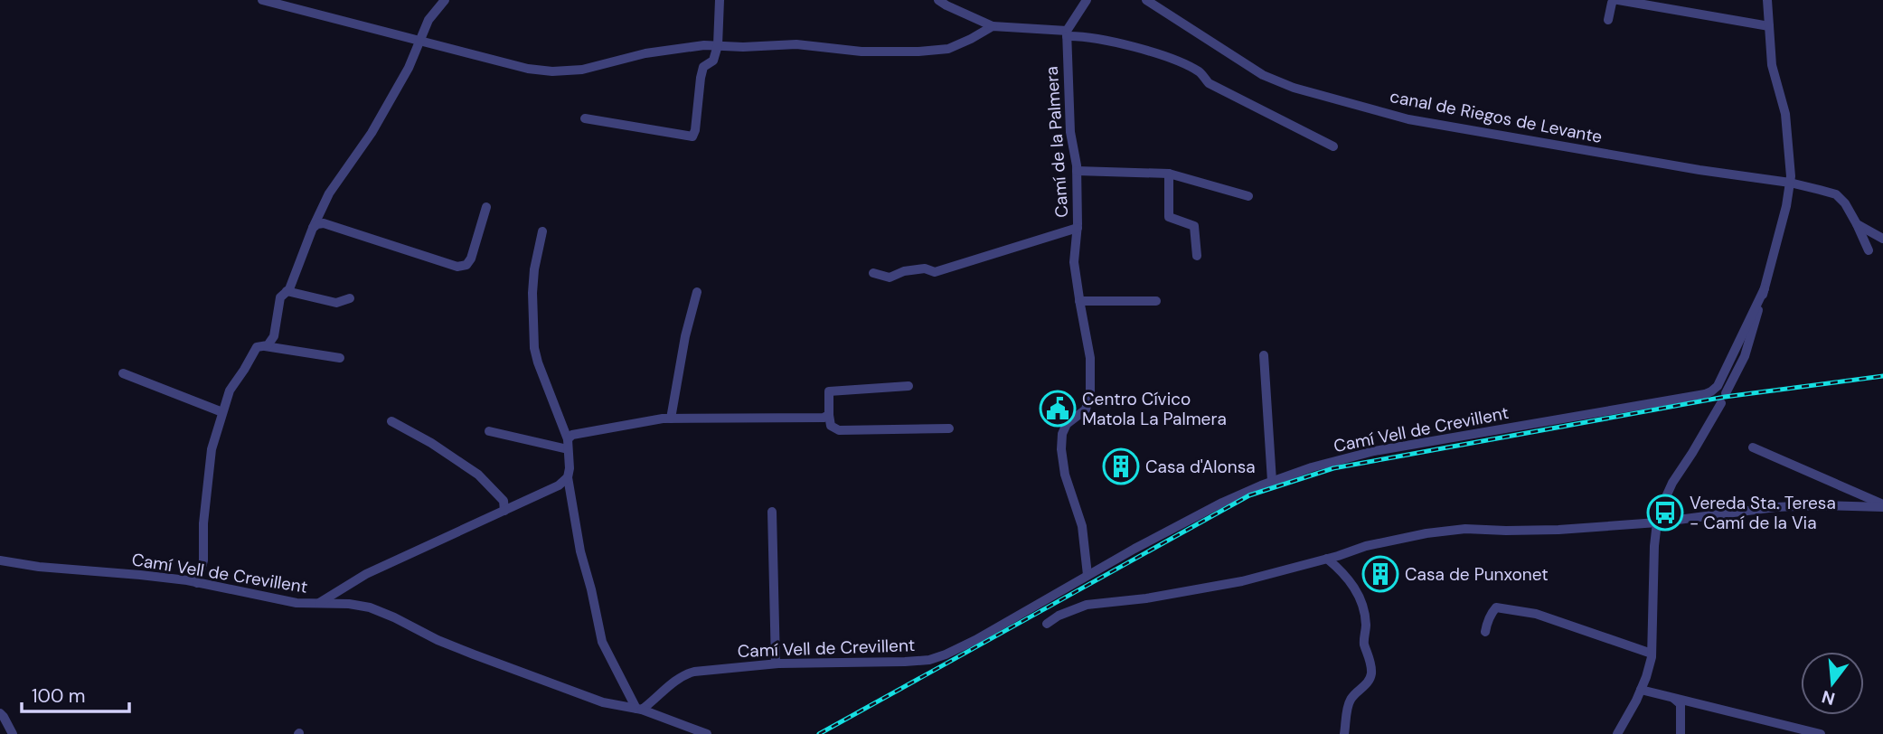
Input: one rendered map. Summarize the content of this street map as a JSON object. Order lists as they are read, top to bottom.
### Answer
{
  "streets": {
    "street": ["canal de Riegos de Levante", "Camí de la Palmera", "Camí Vell de Crevillent"]
  },
  "crossings": [
    ["Camí de la Palmera", "Camí Vell de Crevillent"]
  ],
  "places": {
    "public building": ["Centro Cívico Matola La Palmera"],
    "building": ["Casa d'Alonsa", "Casa de Punxonet"],
    "bus stop": ["Vereda Sta. Teresa - Camí de la Via"]
  },
  "scale_bar": "100 m",
  "north": "bottom"
}
